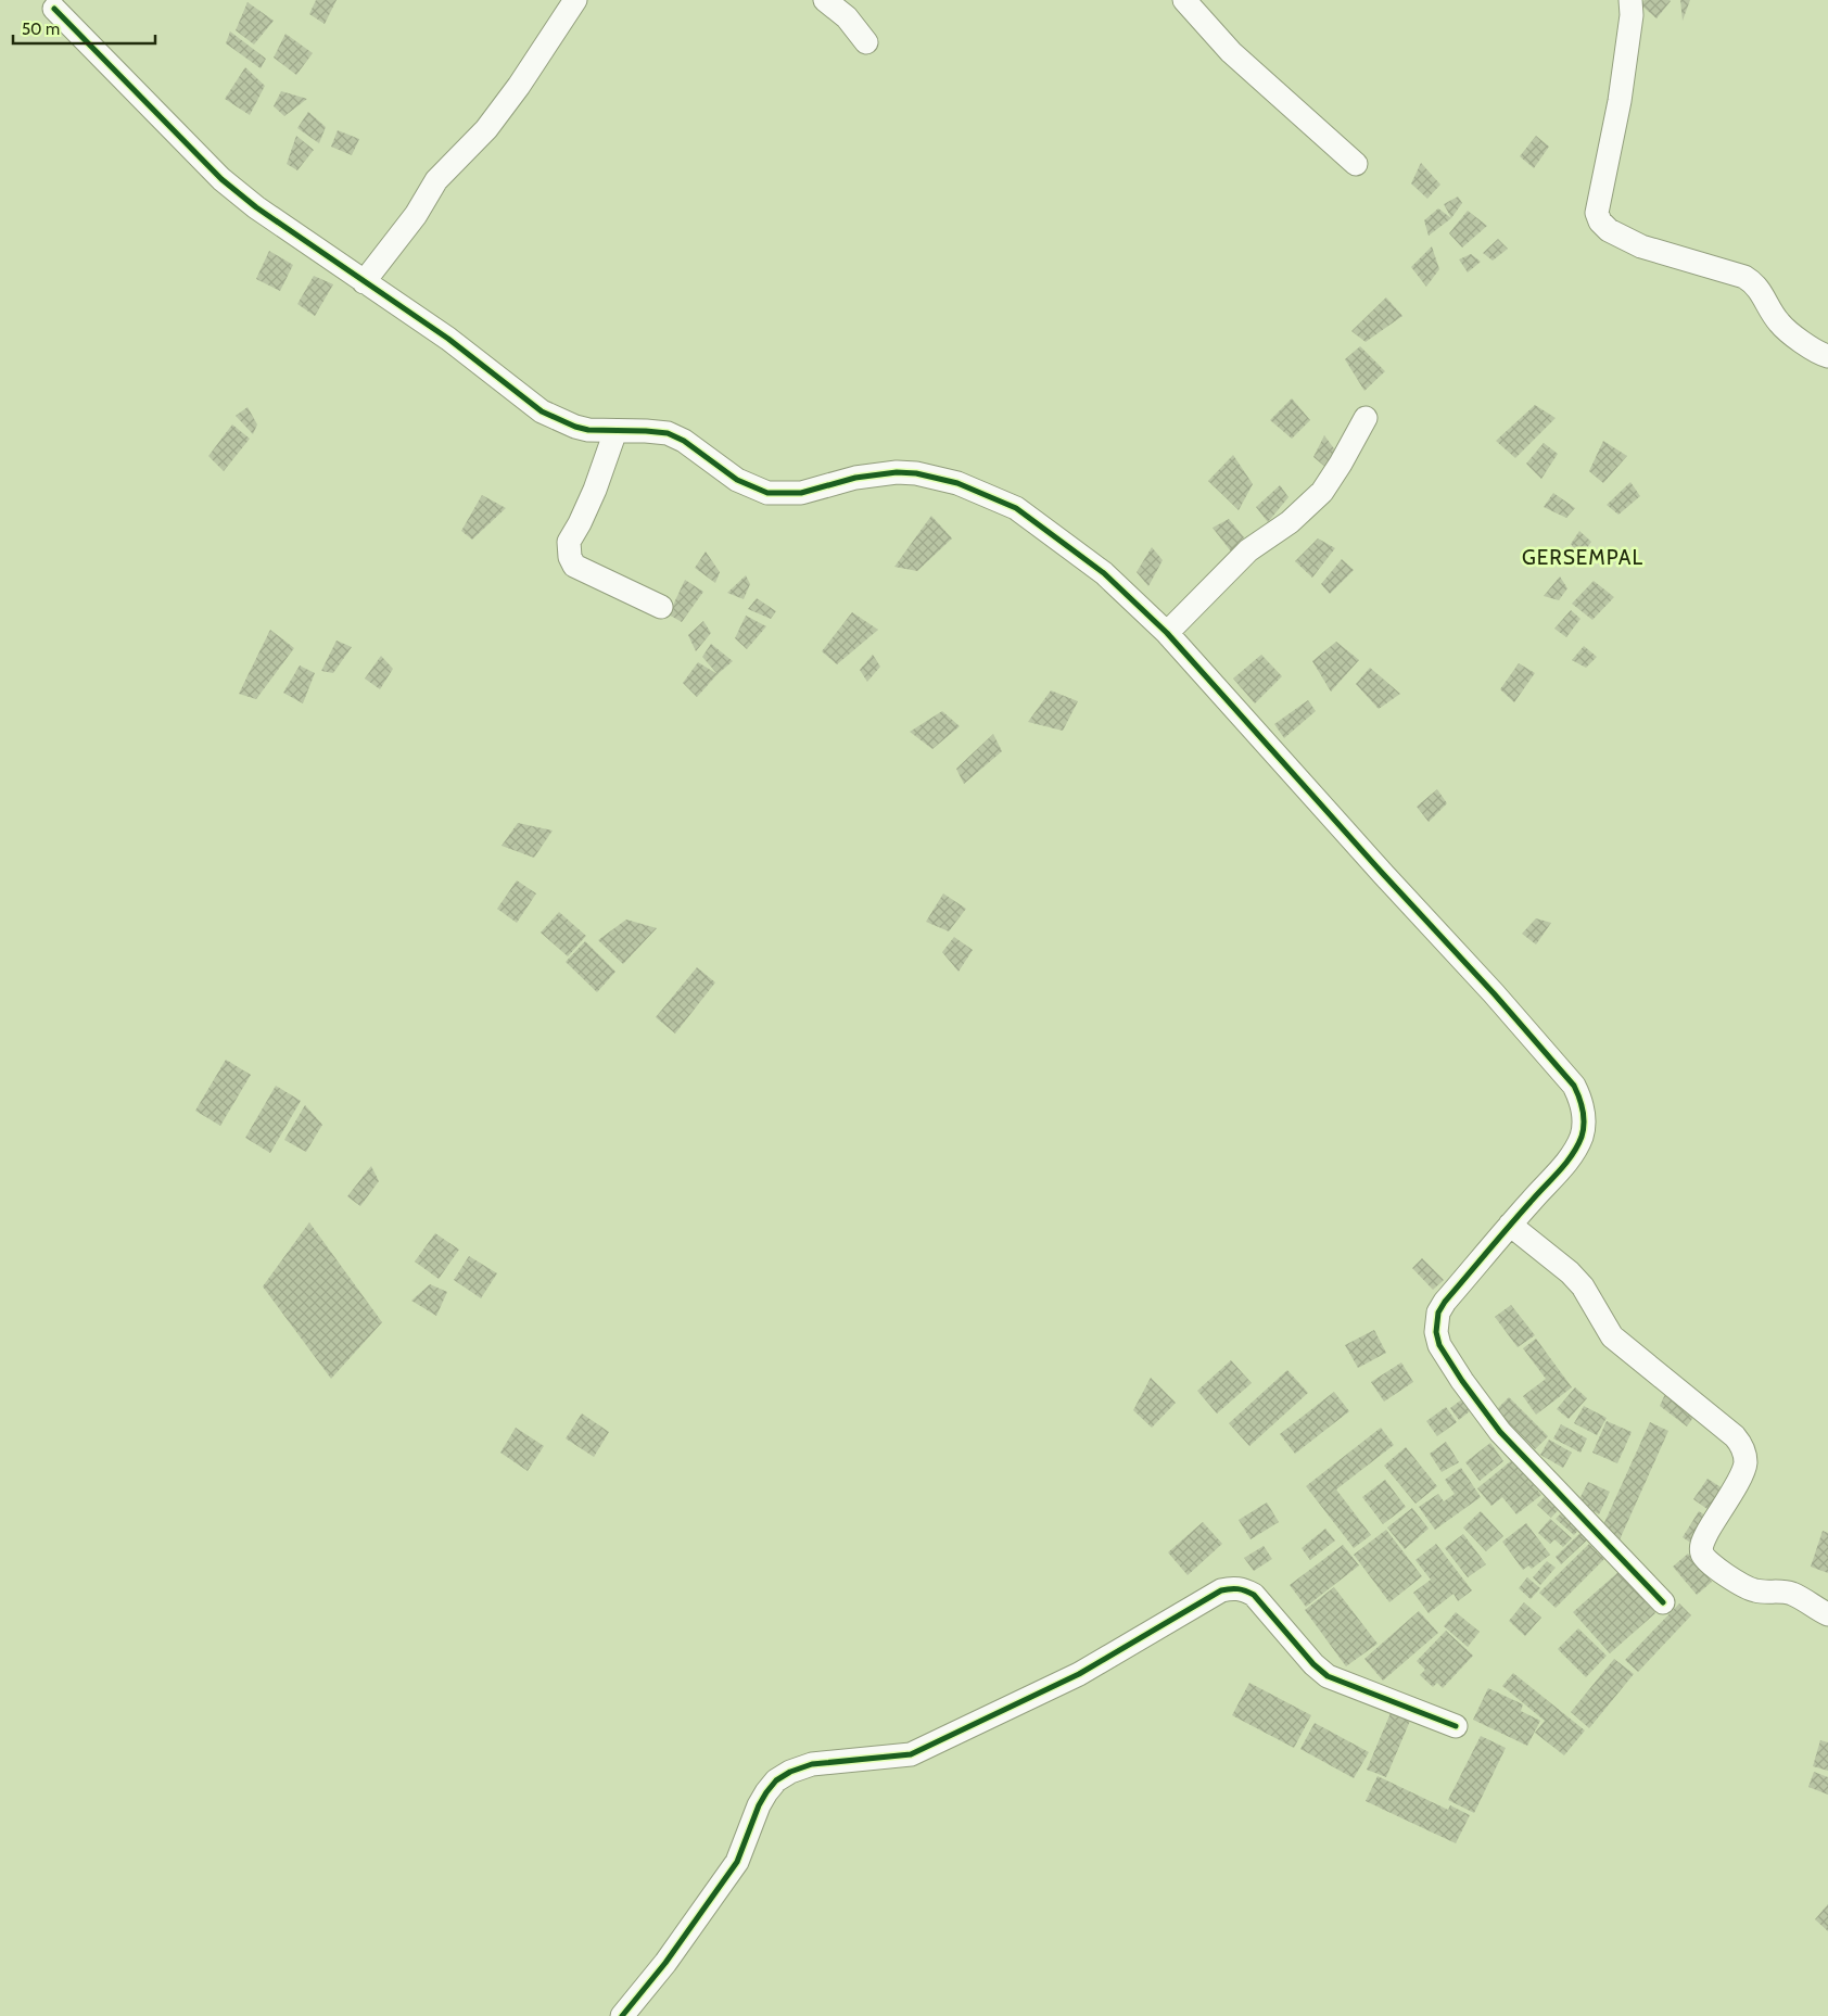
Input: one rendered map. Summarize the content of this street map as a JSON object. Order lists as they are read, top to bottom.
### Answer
{
  "districts": ["GERSEMPAL"],
  "scale_bar": "50 m"
}
